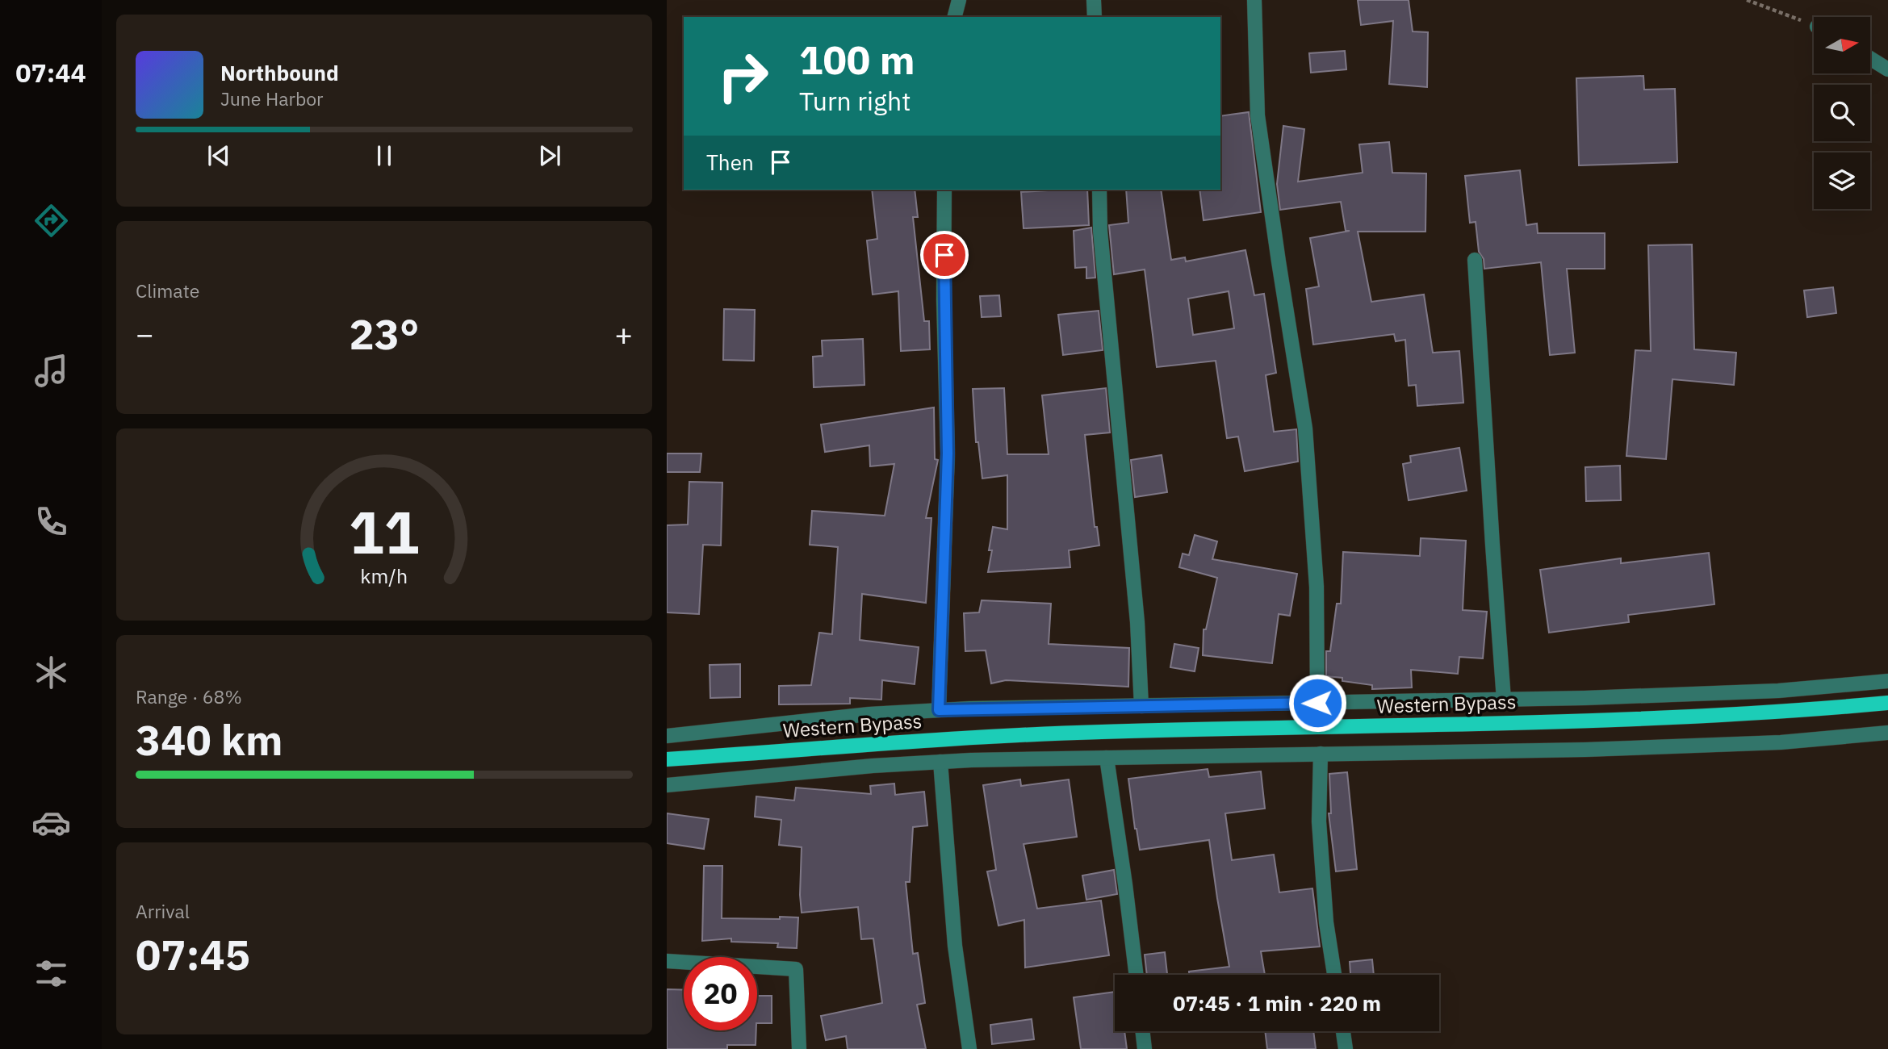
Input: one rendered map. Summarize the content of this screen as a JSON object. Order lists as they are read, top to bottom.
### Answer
{
  "streets": {
    "main road": ["Western Bypass"]
  },
  "north": "right",
  "page": {
    "tabs": "07:44",
    "turn": ["100 m", "Turn right"],
    "song": ["Northbound", "June Harbor"],
    "then": "Then",
    "tile": [
      "Climate",
      ["Range · 68%", "340 km"],
      ["Arrival", "07:45"]
    ],
    "heat": ["−", "23°", "+"],
    "limit": "20",
    "trip": "07:45 · 1 min · 220 m",
    "gauge": ["11", "km/h"]
  }
}
